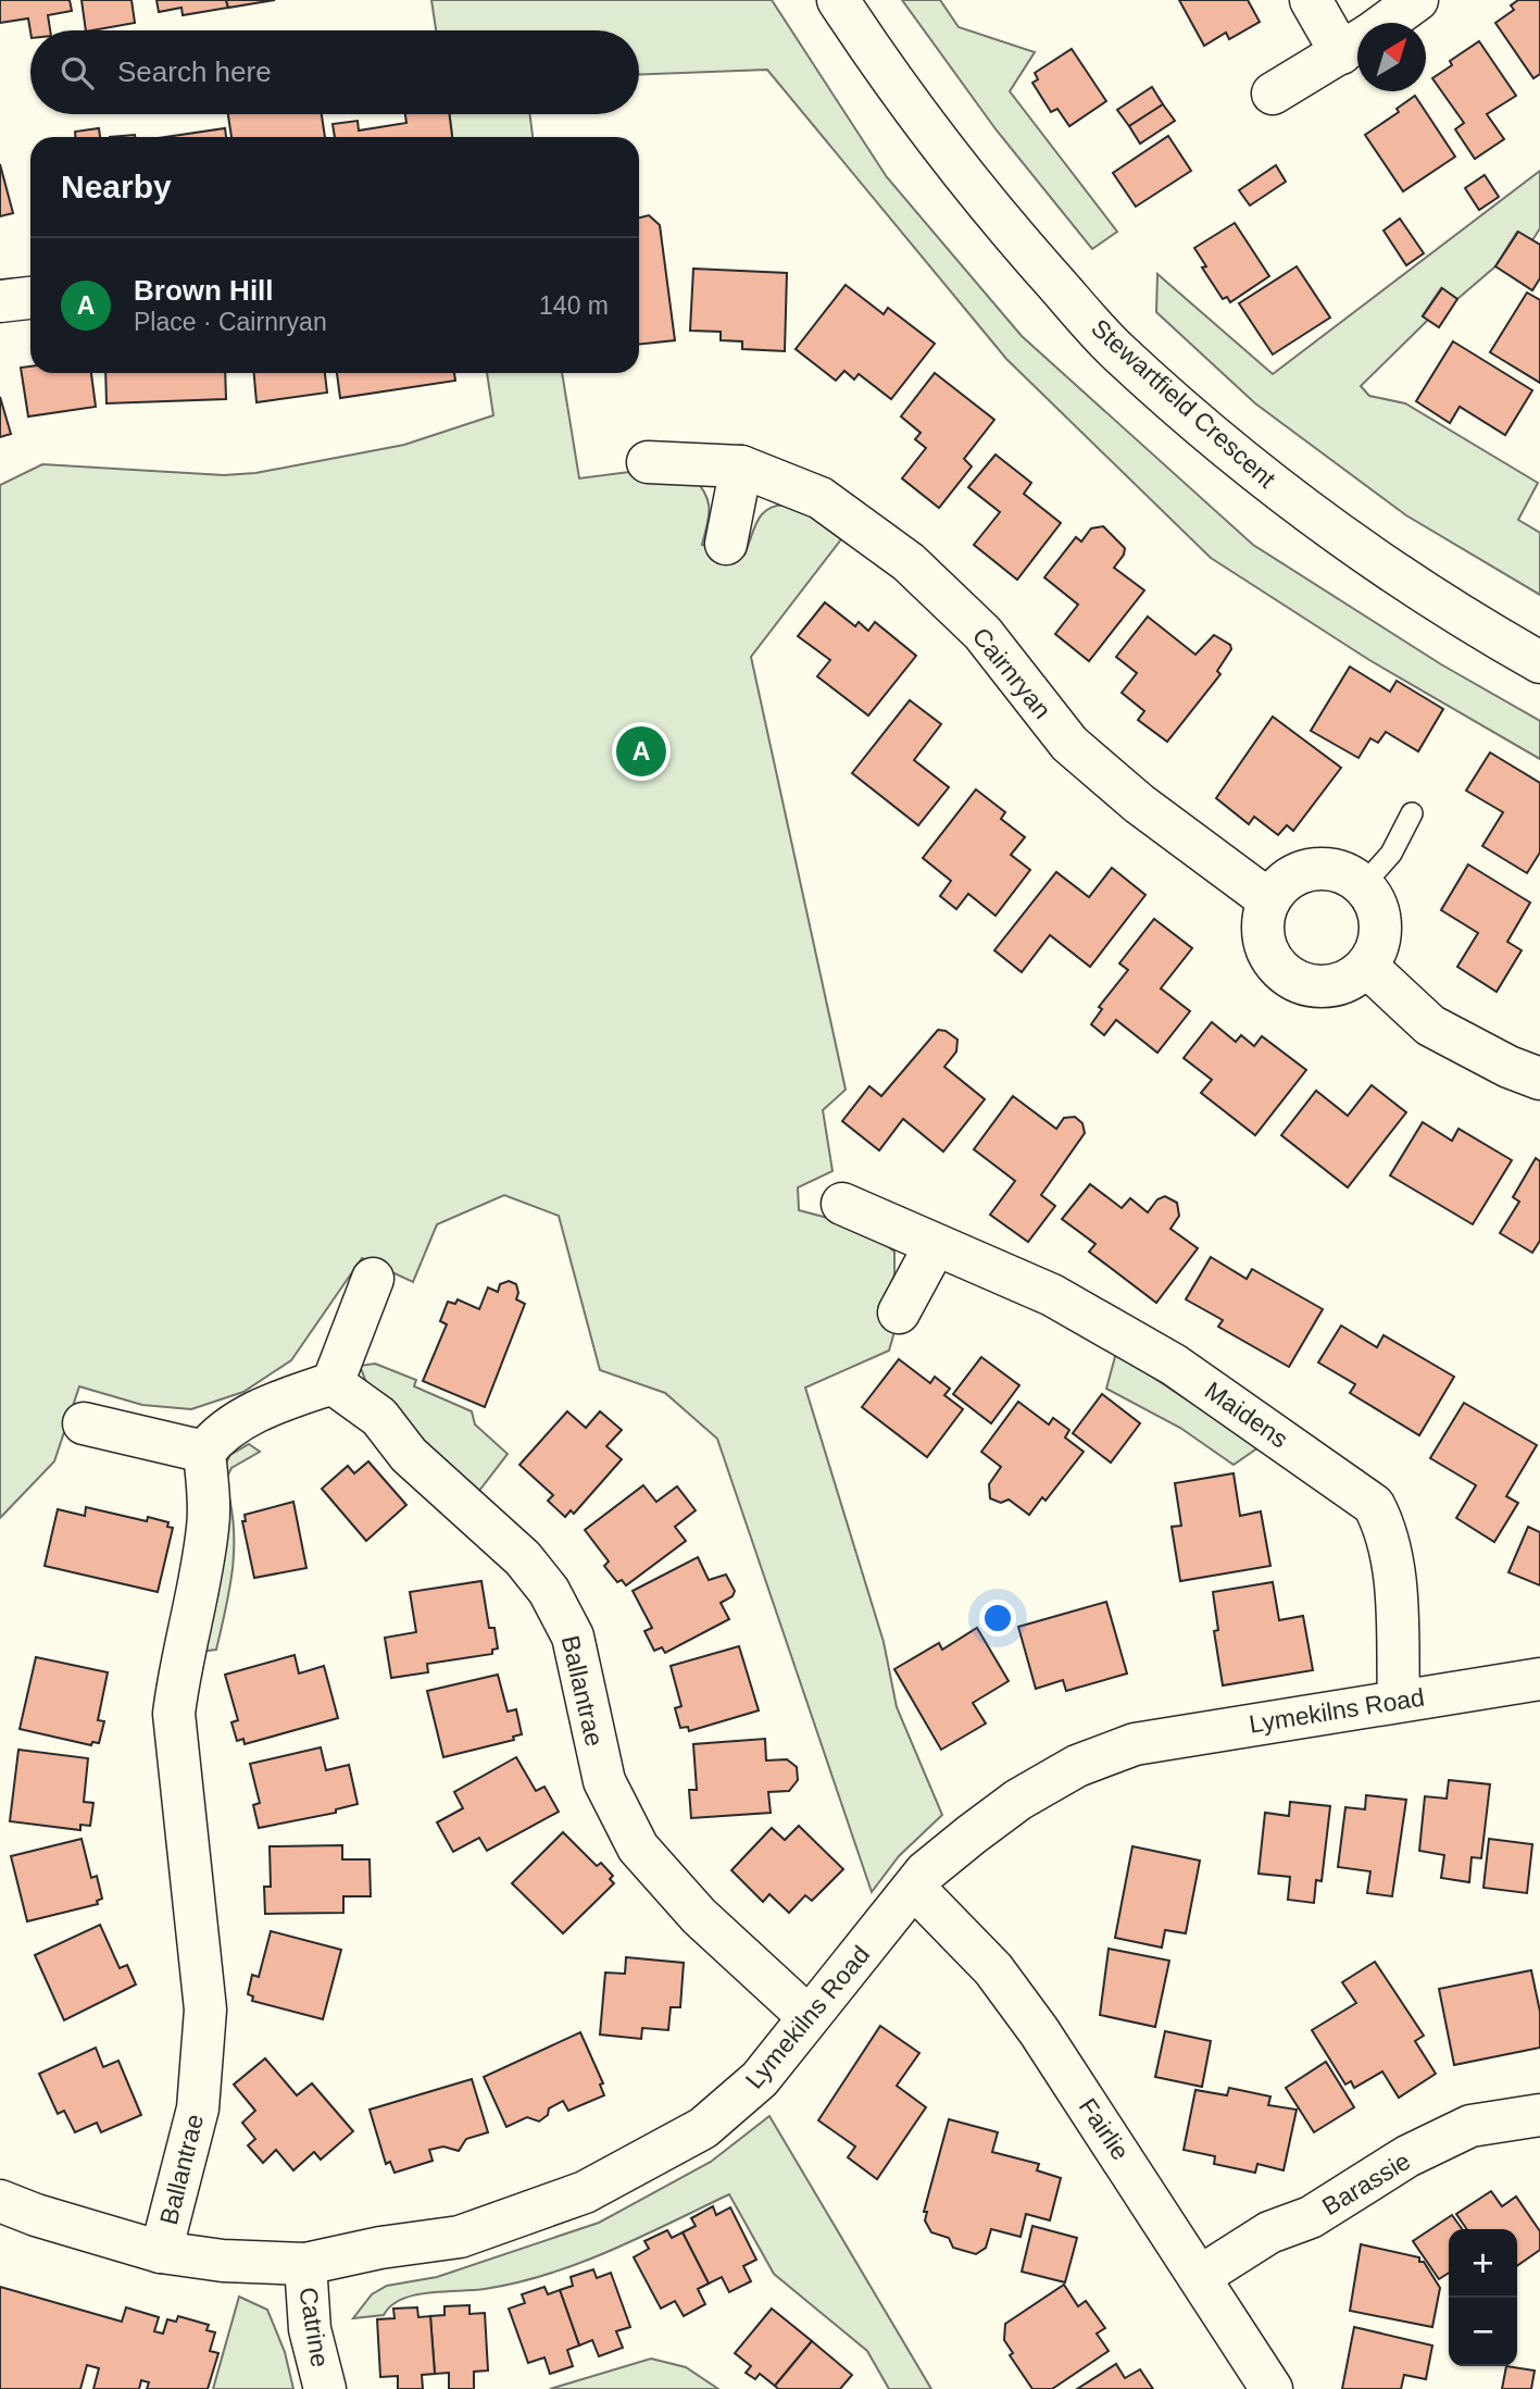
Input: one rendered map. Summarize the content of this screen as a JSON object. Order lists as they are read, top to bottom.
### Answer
{
  "streets": {
    "street": [
      "Stewartfield Crescent",
      "Cairnryan",
      "Maidens",
      "Ballantrae",
      "Lymekilns Road",
      "Fairlie",
      "Barassie",
      "Catrine"
    ]
  },
  "crossings": [
    ["Maidens", "Lymekilns Road"],
    ["Ballantrae", "Lymekilns Road"],
    ["Lymekilns Road", "Fairlie"],
    ["Lymekilns Road", "Catrine"],
    ["Fairlie", "Barassie"]
  ],
  "north": "top right",
  "page": {
    "search": "Search here",
    "heading": "Nearby",
    "list": [
      {
        "mark": "A",
        "name": "Brown Hill",
        "note": "Place · Cairnryan",
        "value": "140 m"
      }
    ],
    "pins": "A",
    "map_buttons": ["+", "−"]
  }
}
